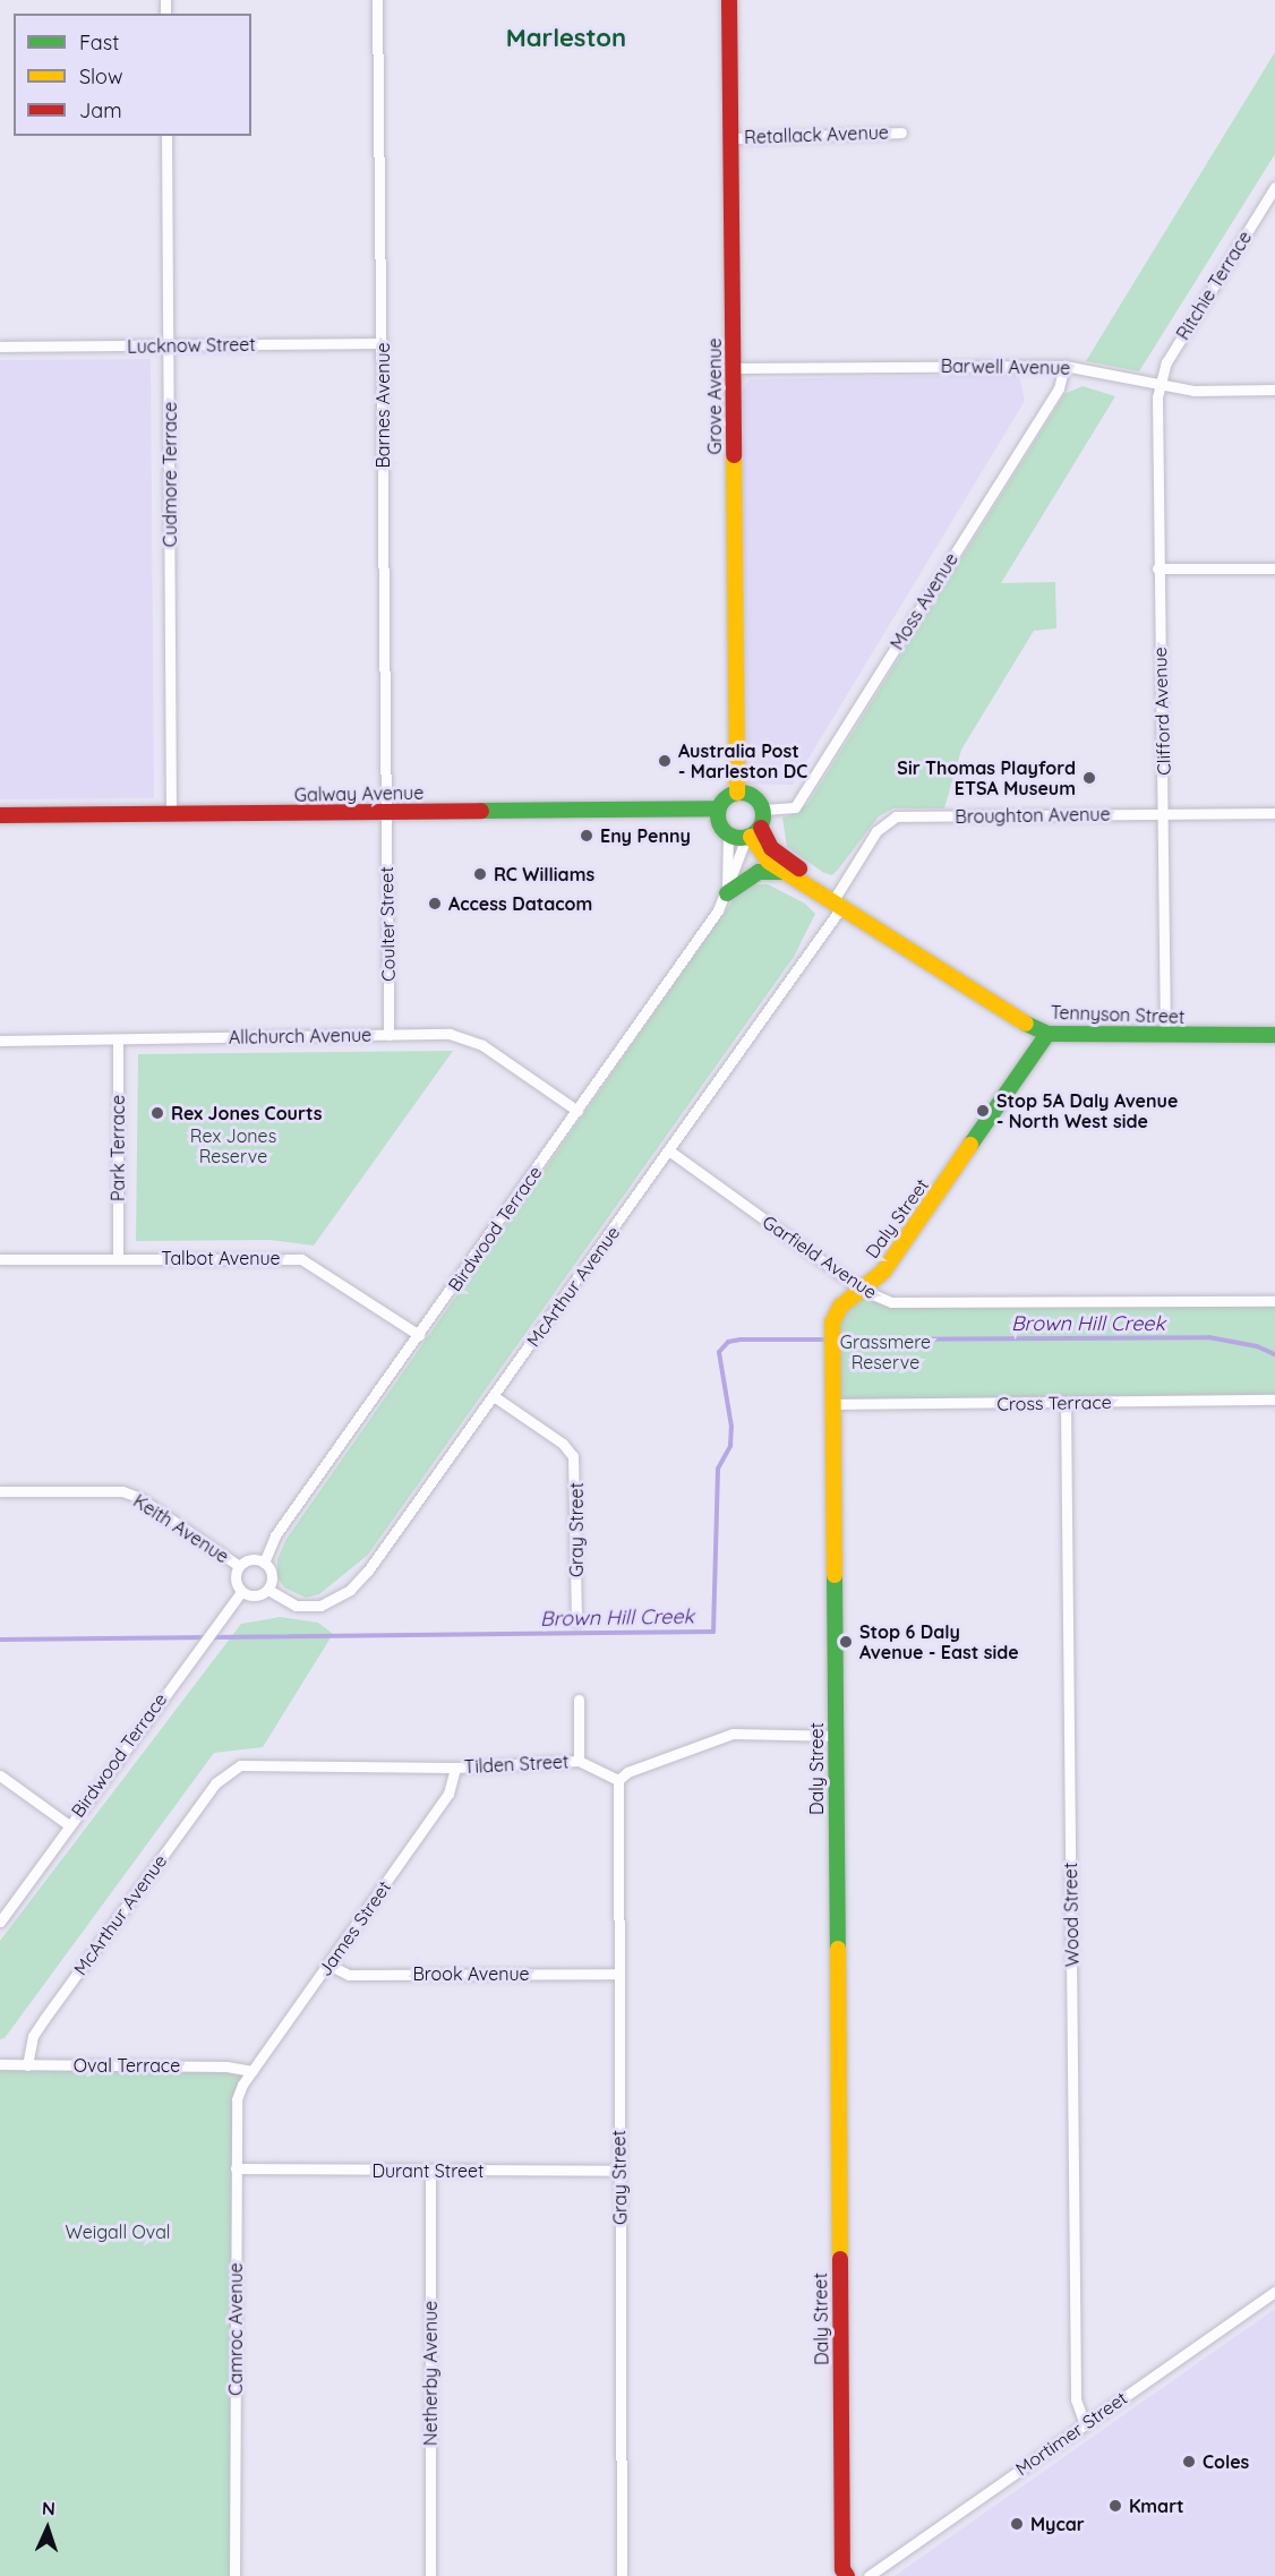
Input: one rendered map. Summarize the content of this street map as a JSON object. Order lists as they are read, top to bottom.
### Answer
{
  "streets": {
    "street": [
      "Retallack Avenue",
      "Ritchie Terrace",
      "Lucknow Street",
      "Barwell Avenue",
      "Grove Avenue",
      "Barnes Avenue",
      "Cudmore Terrace",
      "Moss Avenue",
      "Clifford Avenue",
      "Galway Avenue",
      "Broughton Avenue",
      "Coulter Street",
      "Tennyson Street",
      "Allchurch Avenue",
      "Park Terrace",
      "Daly Street",
      "Birdwood Terrace",
      "Garfield Avenue",
      "Talbot Avenue",
      "McArthur Avenue",
      "Cross Terrace",
      "Keith Avenue",
      "Gray Street",
      "Tilden Street",
      "Wood Street",
      "James Street",
      "Brook Avenue",
      "Oval Terrace",
      "Durant Street",
      "Camroc Avenue",
      "Netherby Avenue",
      "Mortimer Street"
    ]
  },
  "crossings": [
    ["Retallack Avenue", "Grove Avenue"],
    ["Ritchie Terrace", "Barwell Avenue"],
    ["Ritchie Terrace", "Clifford Avenue"],
    ["Lucknow Street", "Barnes Avenue"],
    ["Lucknow Street", "Cudmore Terrace"],
    ["Barwell Avenue", "Grove Avenue"],
    ["Barwell Avenue", "Moss Avenue"],
    ["Barwell Avenue", "Clifford Avenue"],
    ["Grove Avenue", "Moss Avenue"],
    ["Grove Avenue", "Galway Avenue"],
    ["Grove Avenue", "Tennyson Street"],
    ["Grove Avenue", "Birdwood Terrace"],
    ["Barnes Avenue", "Galway Avenue"],
    ["Barnes Avenue", "Coulter Street"],
    ["Cudmore Terrace", "Galway Avenue"],
    ["Moss Avenue", "Galway Avenue"],
    ["Moss Avenue", "Tennyson Street"],
    ["Moss Avenue", "Birdwood Terrace"],
    ["Clifford Avenue", "Broughton Avenue"],
    ["Clifford Avenue", "Tennyson Street"],
    ["Galway Avenue", "Coulter Street"],
    ["Galway Avenue", "Tennyson Street"],
    ["Galway Avenue", "Birdwood Terrace"],
    ["Broughton Avenue", "Tennyson Street"],
    ["Broughton Avenue", "McArthur Avenue"],
    ["Coulter Street", "Allchurch Avenue"],
    ["Tennyson Street", "Daly Street"],
    ["Tennyson Street", "Birdwood Terrace"],
    ["Tennyson Street", "McArthur Avenue"],
    ["Allchurch Avenue", "Park Terrace"],
    ["Allchurch Avenue", "Birdwood Terrace"],
    ["Park Terrace", "Talbot Avenue"],
    ["Daly Street", "Garfield Avenue"],
    ["Daly Street", "Cross Terrace"],
    ["Birdwood Terrace", "Talbot Avenue"],
    ["Birdwood Terrace", "McArthur Avenue"],
    ["Birdwood Terrace", "Keith Avenue"],
    ["Garfield Avenue", "McArthur Avenue"],
    ["McArthur Avenue", "Keith Avenue"],
    ["McArthur Avenue", "Gray Street"],
    ["McArthur Avenue", "Tilden Street"],
    ["McArthur Avenue", "Oval Terrace"],
    ["Cross Terrace", "Wood Street"],
    ["Gray Street", "Tilden Street"],
    ["Gray Street", "Brook Avenue"],
    ["Gray Street", "Durant Street"],
    ["Tilden Street", "James Street"],
    ["Wood Street", "Mortimer Street"],
    ["James Street", "Brook Avenue"],
    ["James Street", "Oval Terrace"],
    ["James Street", "Camroc Avenue"],
    ["Durant Street", "Camroc Avenue"],
    ["Durant Street", "Netherby Avenue"]
  ],
  "districts": ["Marleston"],
  "water": ["Brown Hill Creek"],
  "parks": ["Rex Jones Reserve", "Grassmere Reserve", "Weigall Oval"],
  "places": [
    "Australia Post - Marleston DC",
    "Sir Thomas Playford ETSA Museum",
    "Eny Penny",
    "RC Williams",
    "Access Datacom",
    "Stop 5A Daly Avenue - North West side",
    "Rex Jones Courts",
    "Stop 6 Daly Avenue - East side",
    "Coles",
    "Kmart",
    "Mycar"
  ],
  "legend": ["Fast", "Slow", "Jam"],
  "north": "top"
}
